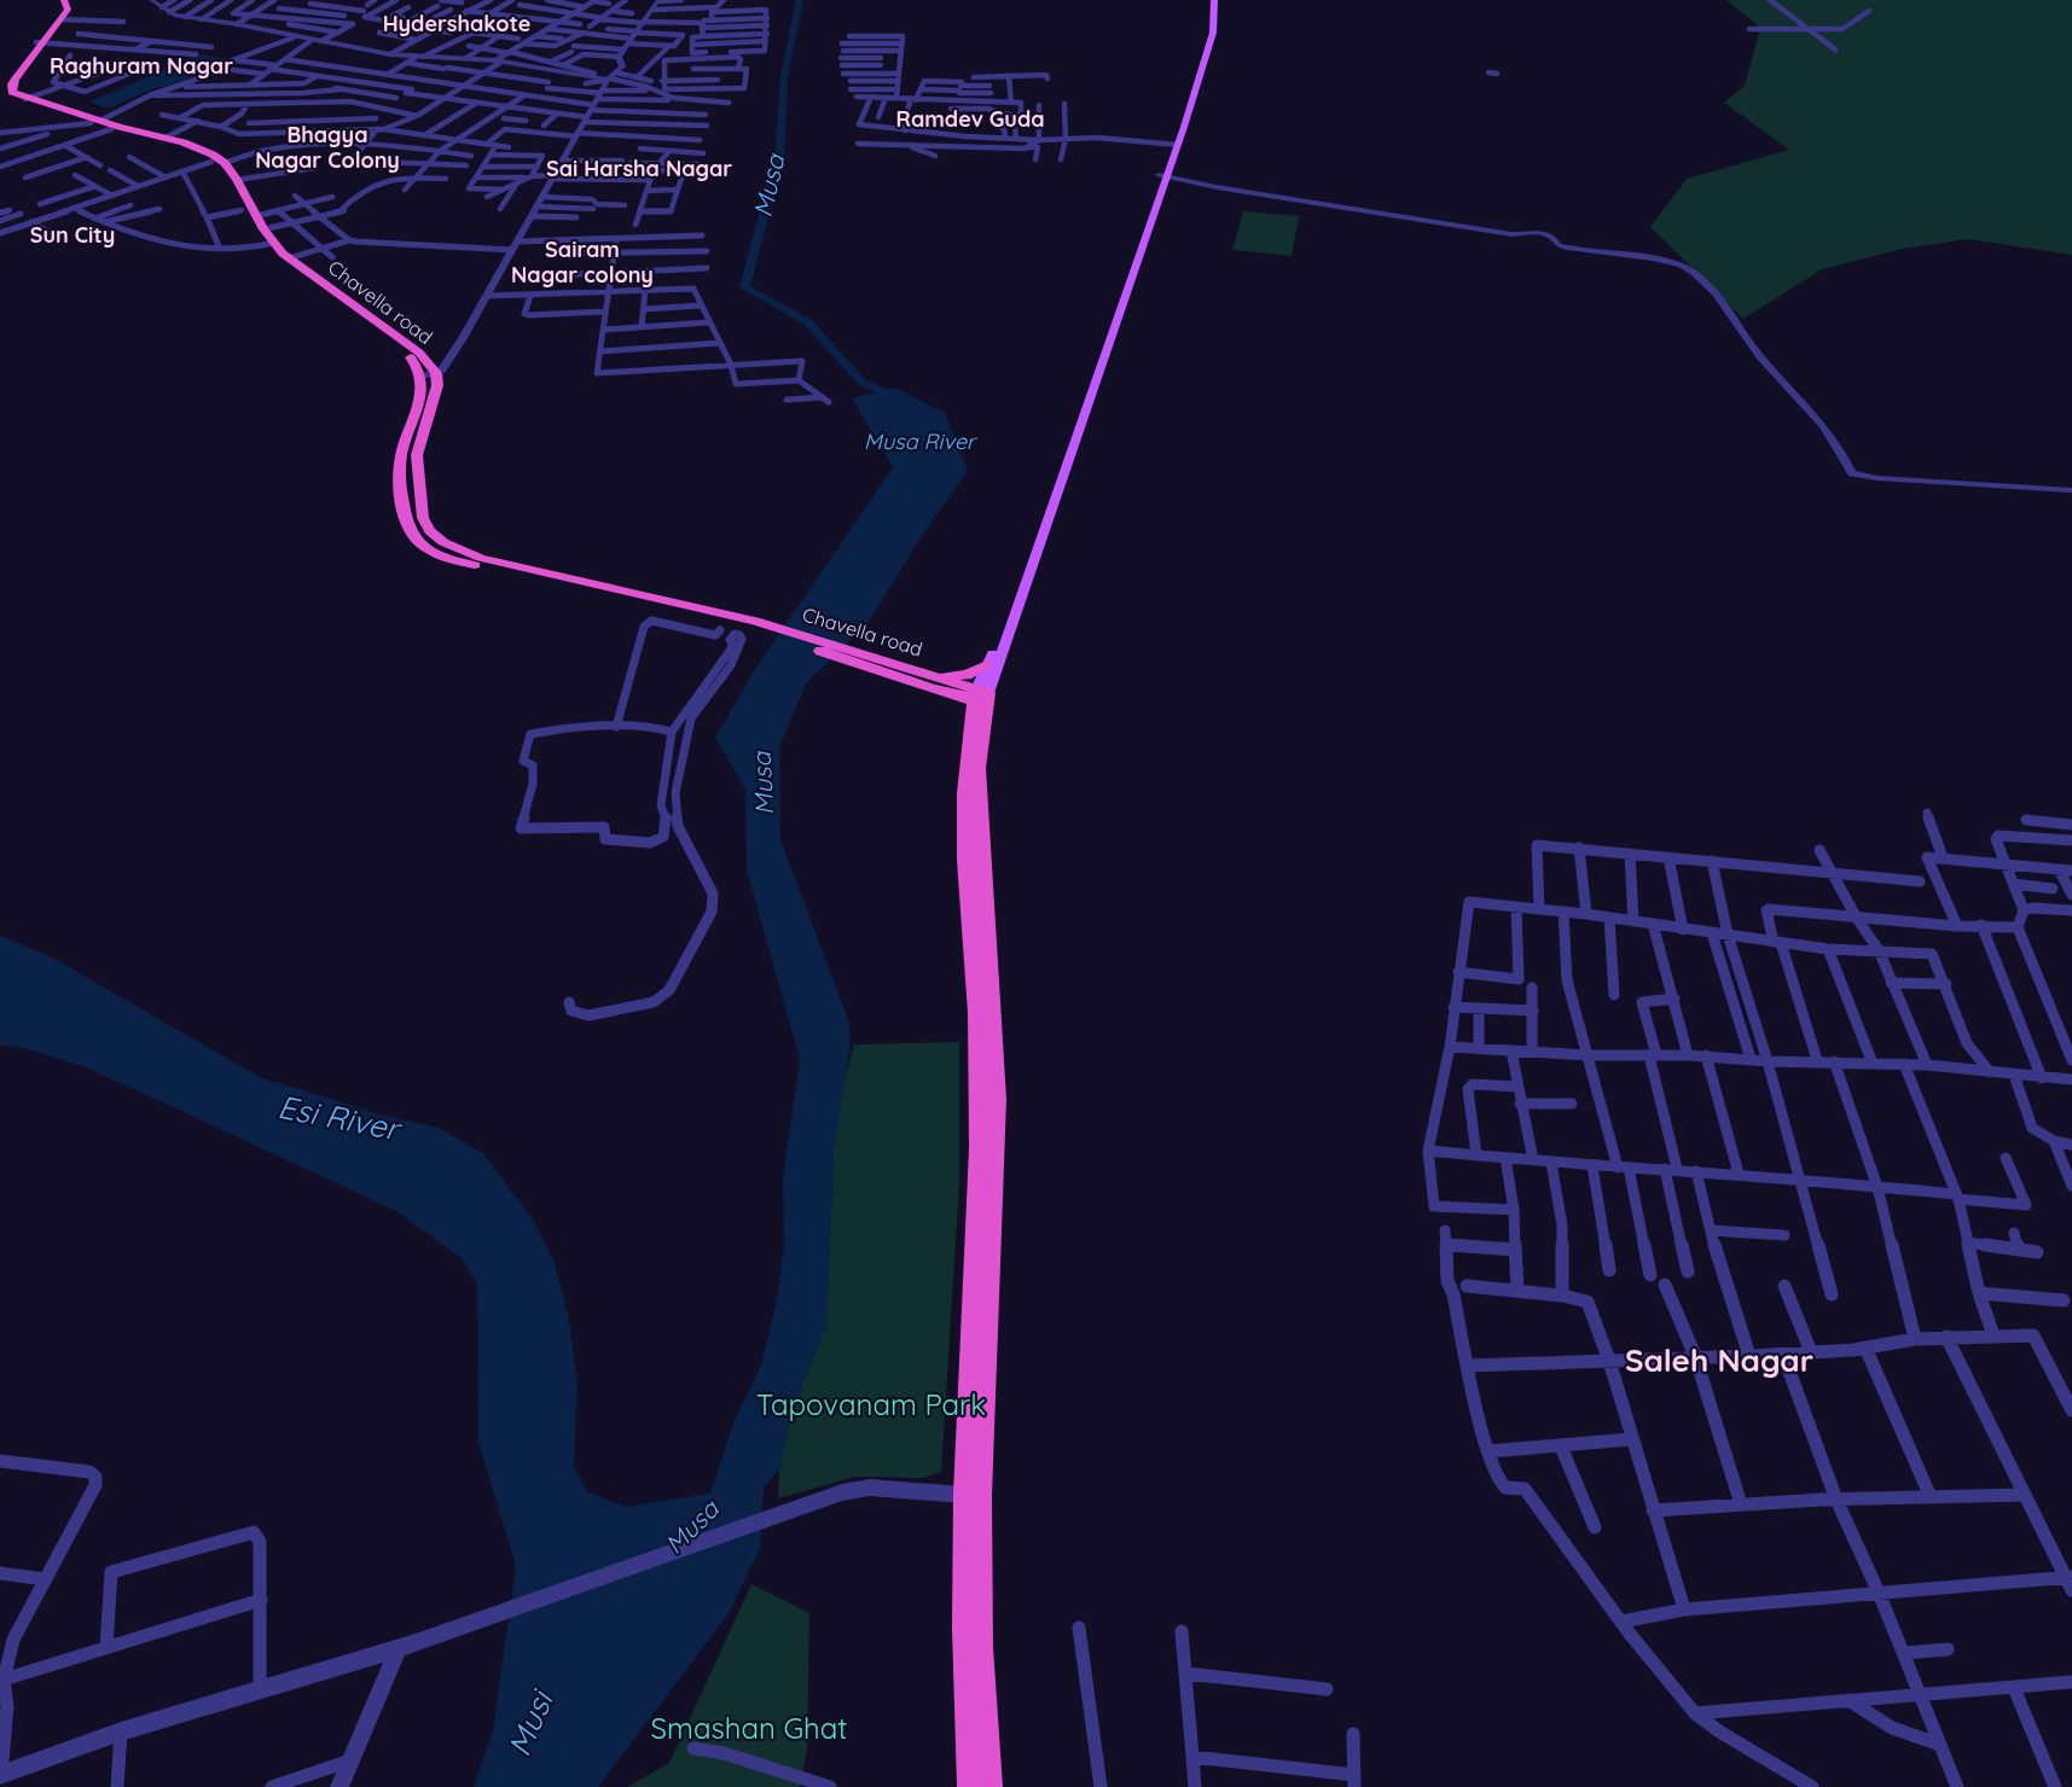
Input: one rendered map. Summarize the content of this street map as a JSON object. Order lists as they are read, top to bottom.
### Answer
{
  "streets": {
    "highway": ["Chavella road"]
  },
  "districts": [
    "Hydershakote",
    "Raghuram Nagar",
    "Ramdev Guda",
    "Bhagya Nagar Colony",
    "Sai Harsha Nagar",
    "Sun City",
    "Sairam Nagar colony",
    "Saleh Nagar"
  ],
  "water": [
    "Musa",
    "Musa River",
    "Esi River",
    "Musi"
  ],
  "parks": ["Tapovanam Park", "Smashan Ghat"]
}
